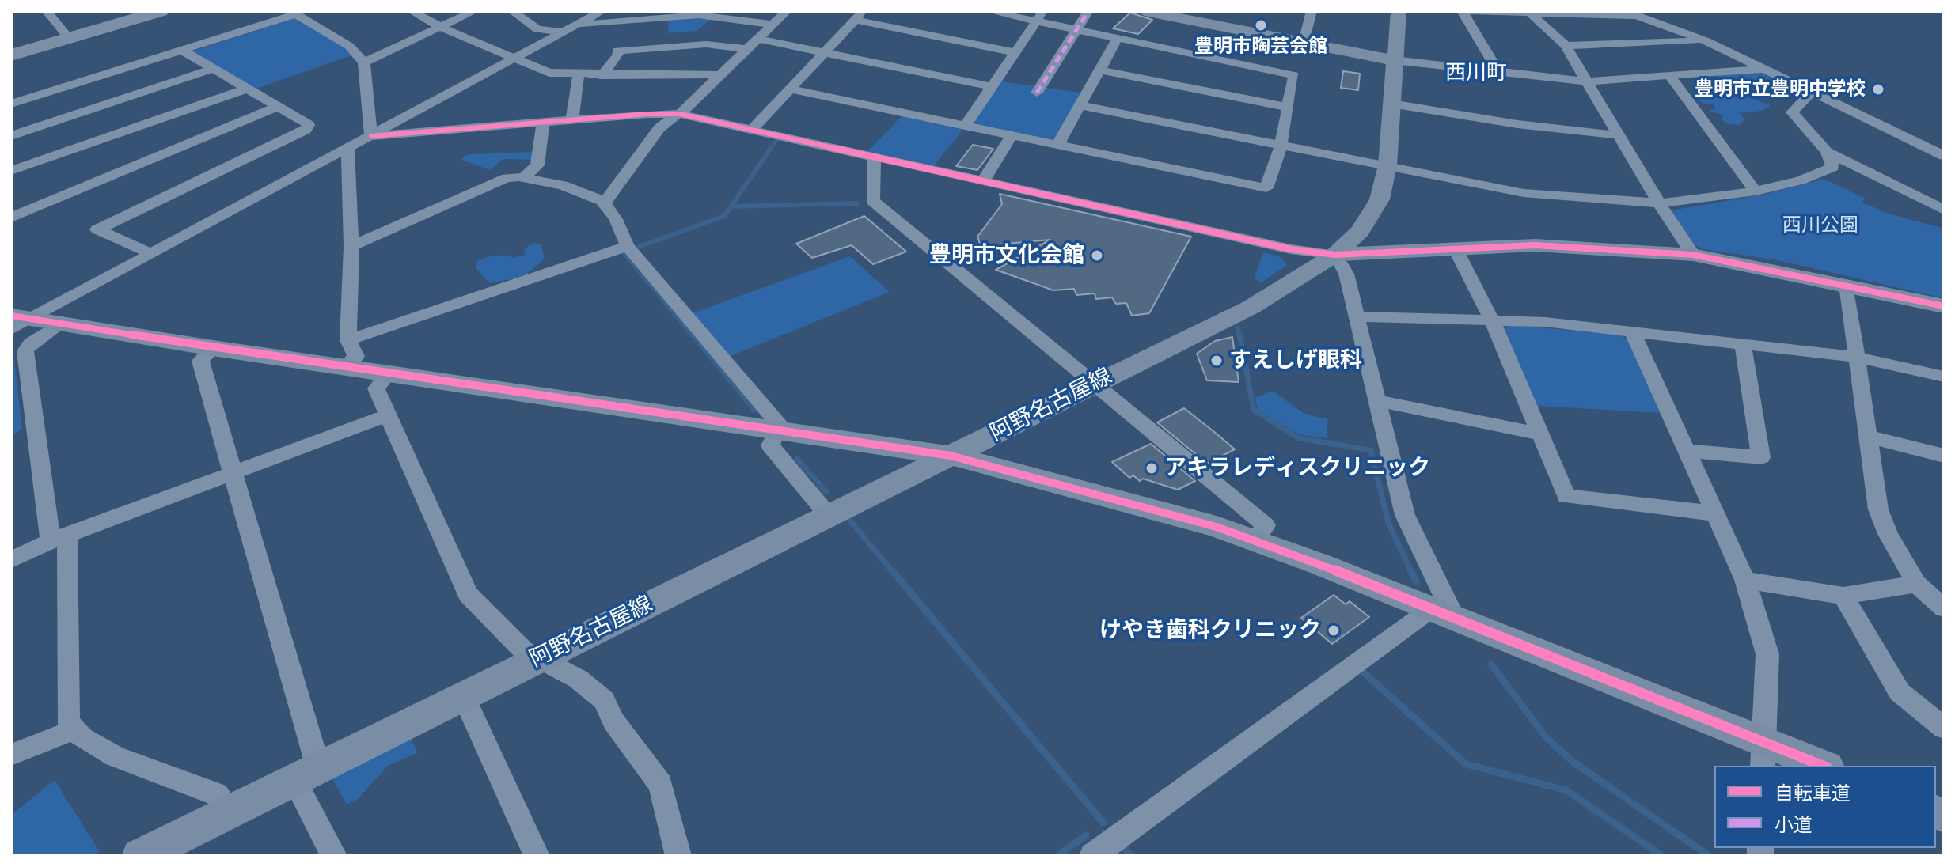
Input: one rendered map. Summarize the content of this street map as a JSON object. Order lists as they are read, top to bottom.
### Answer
{
  "streets": {
    "street": ["阿野名古屋線"]
  },
  "districts": ["西川町"],
  "parks": ["西川公園"],
  "places": [
    "豊明市陶芸会館",
    "豊明市立豊明中学校",
    "豊明市文化会館",
    "すえしげ眼科",
    "アキラレディスクリニック",
    "けやき歯科クリニック"
  ],
  "legend": ["自転車道", "小道"]
}
